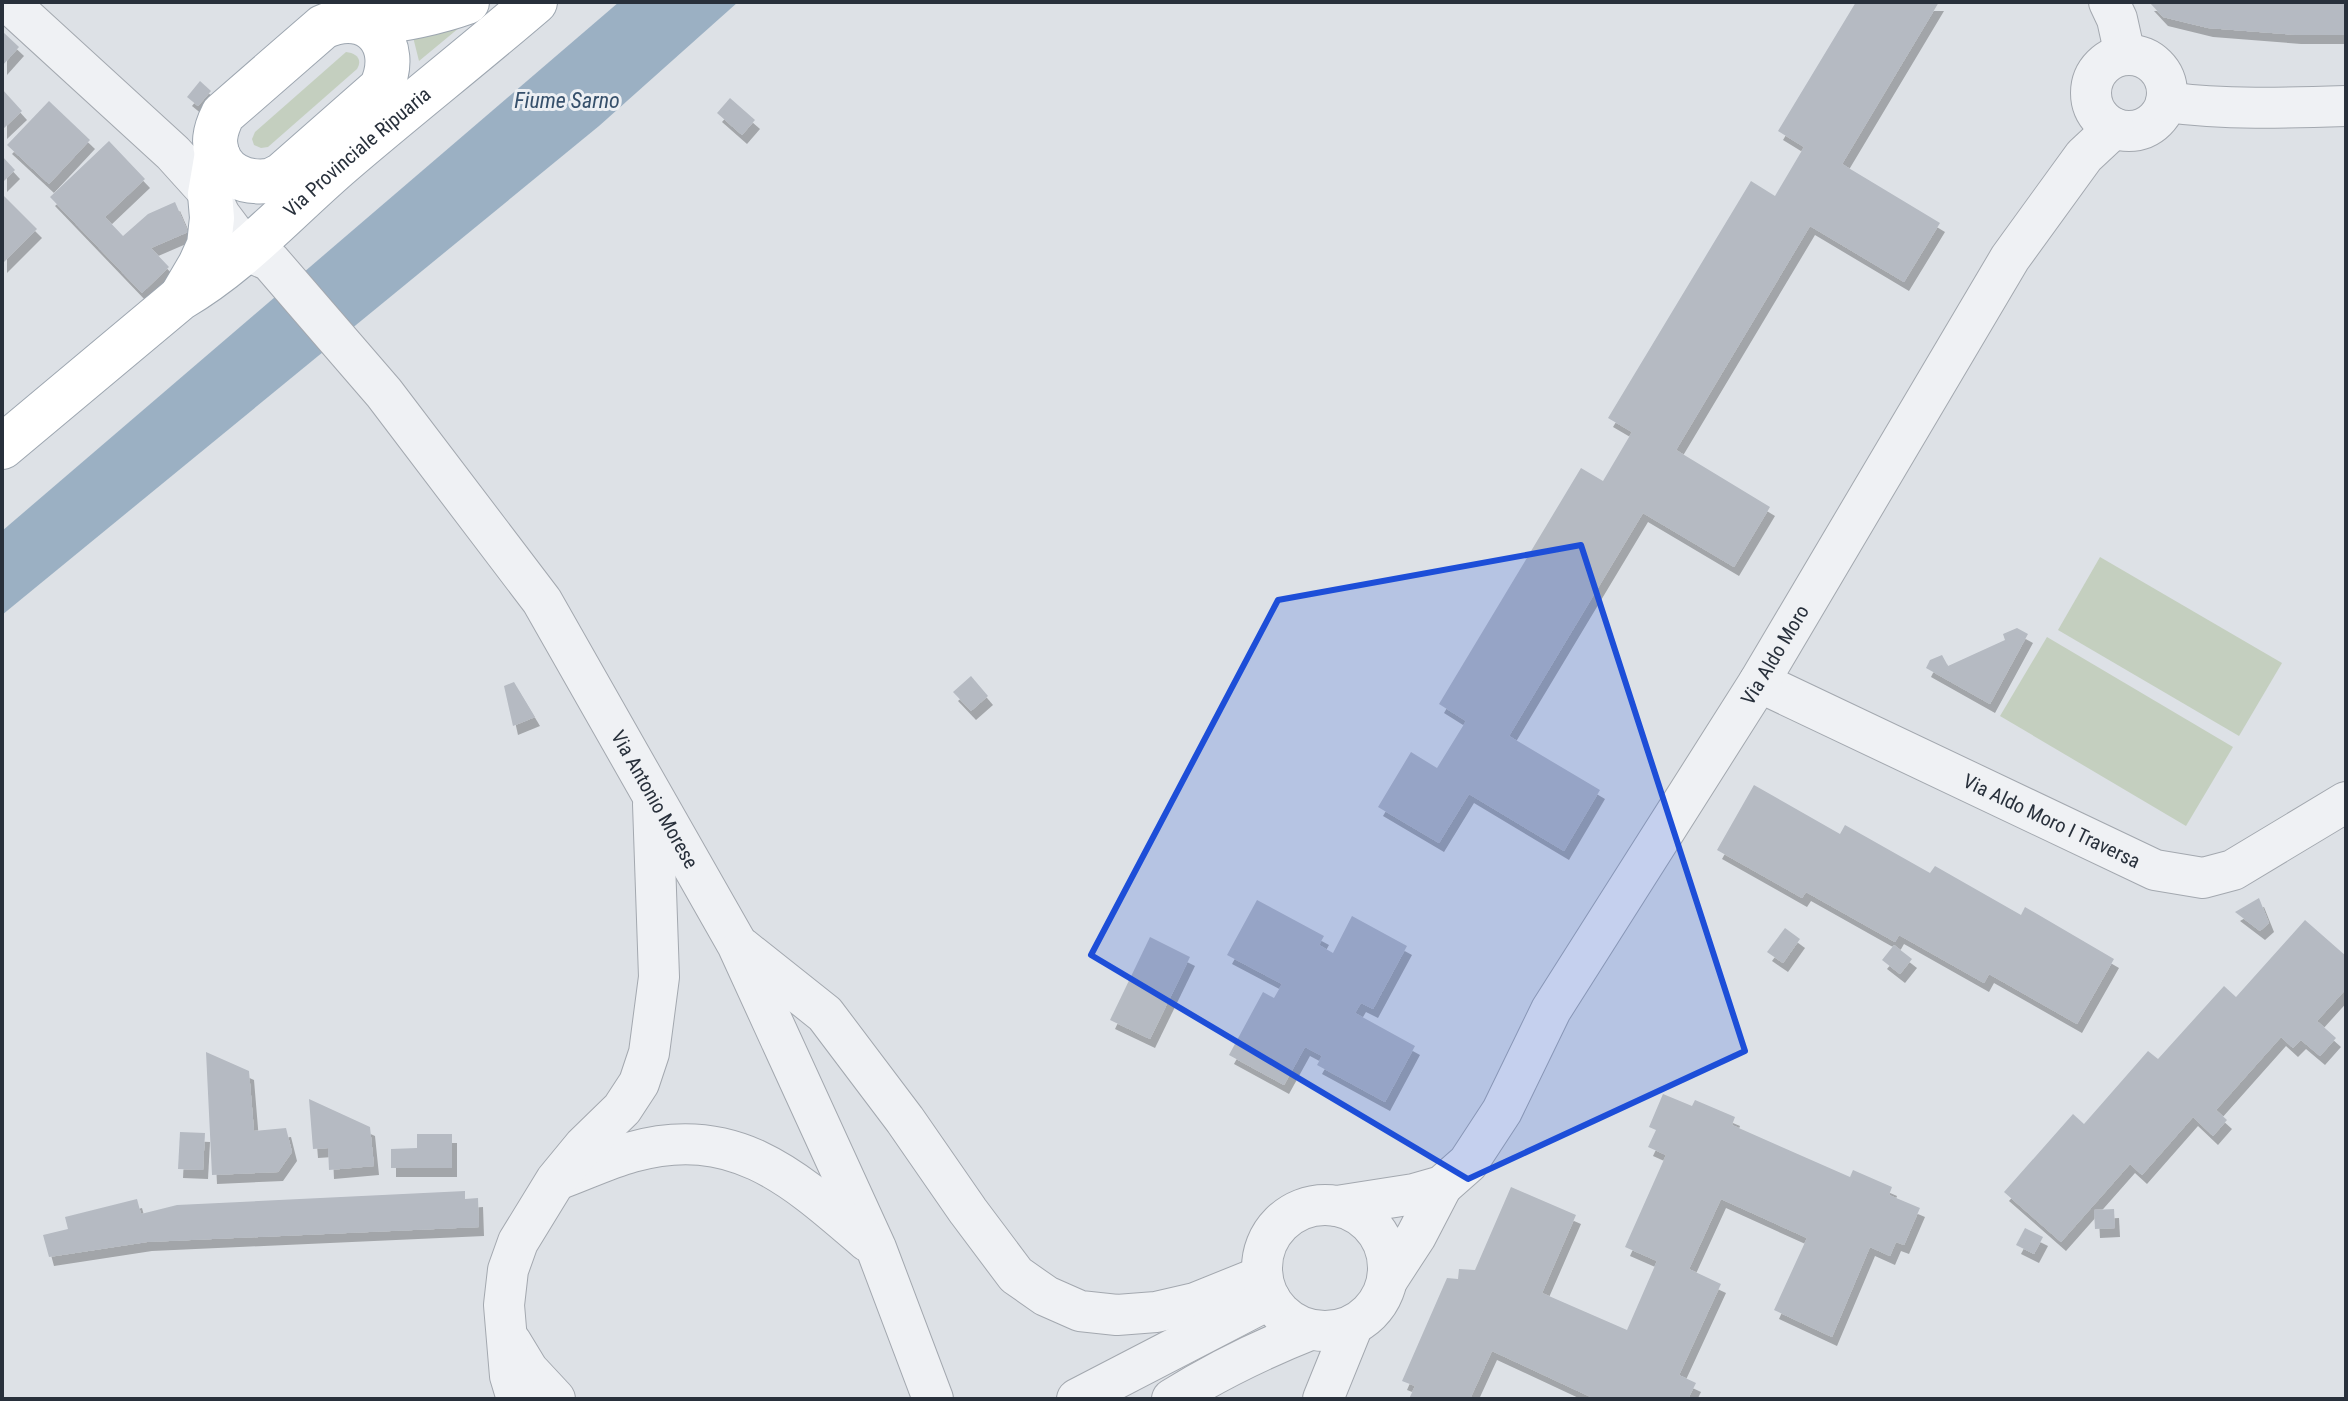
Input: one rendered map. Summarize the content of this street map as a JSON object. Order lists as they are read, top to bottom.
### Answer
{
  "streets": {
    "main road": ["Via Provinciale Ripuaria"],
    "street": ["Via Aldo Moro", "Via Antonio Morese", "Via Aldo Moro I Traversa"]
  },
  "crossings": [
    ["Via Provinciale Ripuaria", "Via Antonio Morese"],
    ["Via Aldo Moro", "Via Aldo Moro I Traversa"]
  ],
  "water": ["Fiume Sarno"]
}
